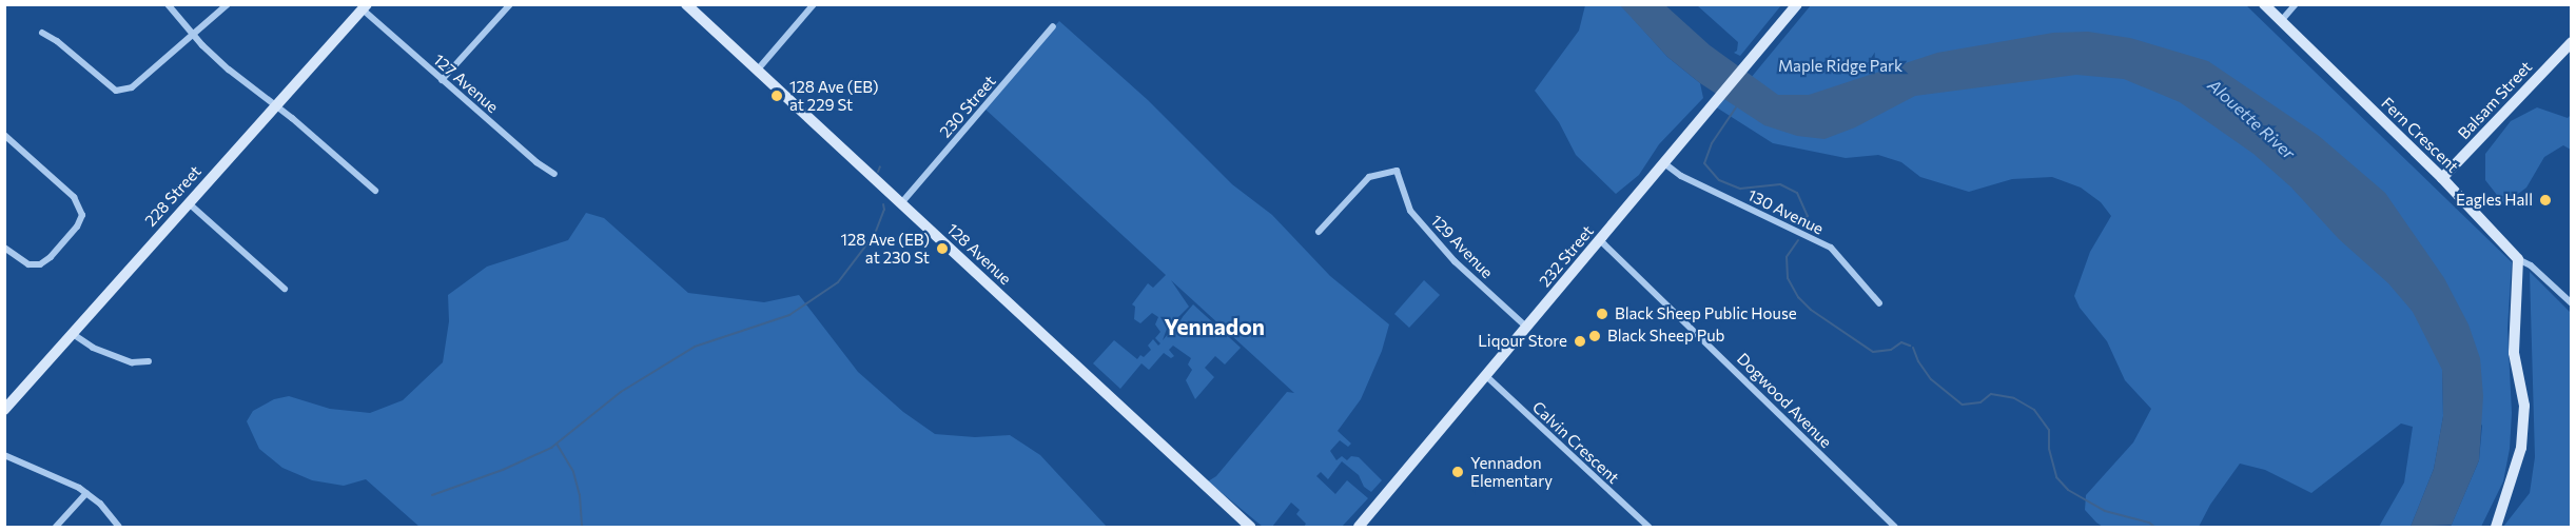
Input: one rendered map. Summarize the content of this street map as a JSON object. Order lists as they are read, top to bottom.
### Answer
{
  "streets": {
    "street": [
      "127 Avenue",
      "Balsam Street",
      "230 Street",
      "Fern Crescent",
      "228 Street",
      "130 Avenue",
      "129 Avenue",
      "128 Avenue",
      "232 Street",
      "Dogwood Avenue",
      "Calvin Crescent"
    ]
  },
  "crossings": [
    ["127 Avenue", "228 Street"],
    ["Balsam Street", "Fern Crescent"],
    ["230 Street", "128 Avenue"],
    ["130 Avenue", "232 Street"],
    ["129 Avenue", "232 Street"],
    ["232 Street", "Dogwood Avenue"],
    ["232 Street", "Calvin Crescent"]
  ],
  "districts": ["Yennadon"],
  "water": ["Alouette River"],
  "parks": ["Maple Ridge Park"],
  "places": [
    "128 Ave (EB) at 229 St",
    "Eagles Hall",
    "128 Ave (EB) at 230 St",
    "Black Sheep Public House",
    "Black Sheep Pub",
    "Liqour Store",
    "Yennadon Elementary"
  ]
}
